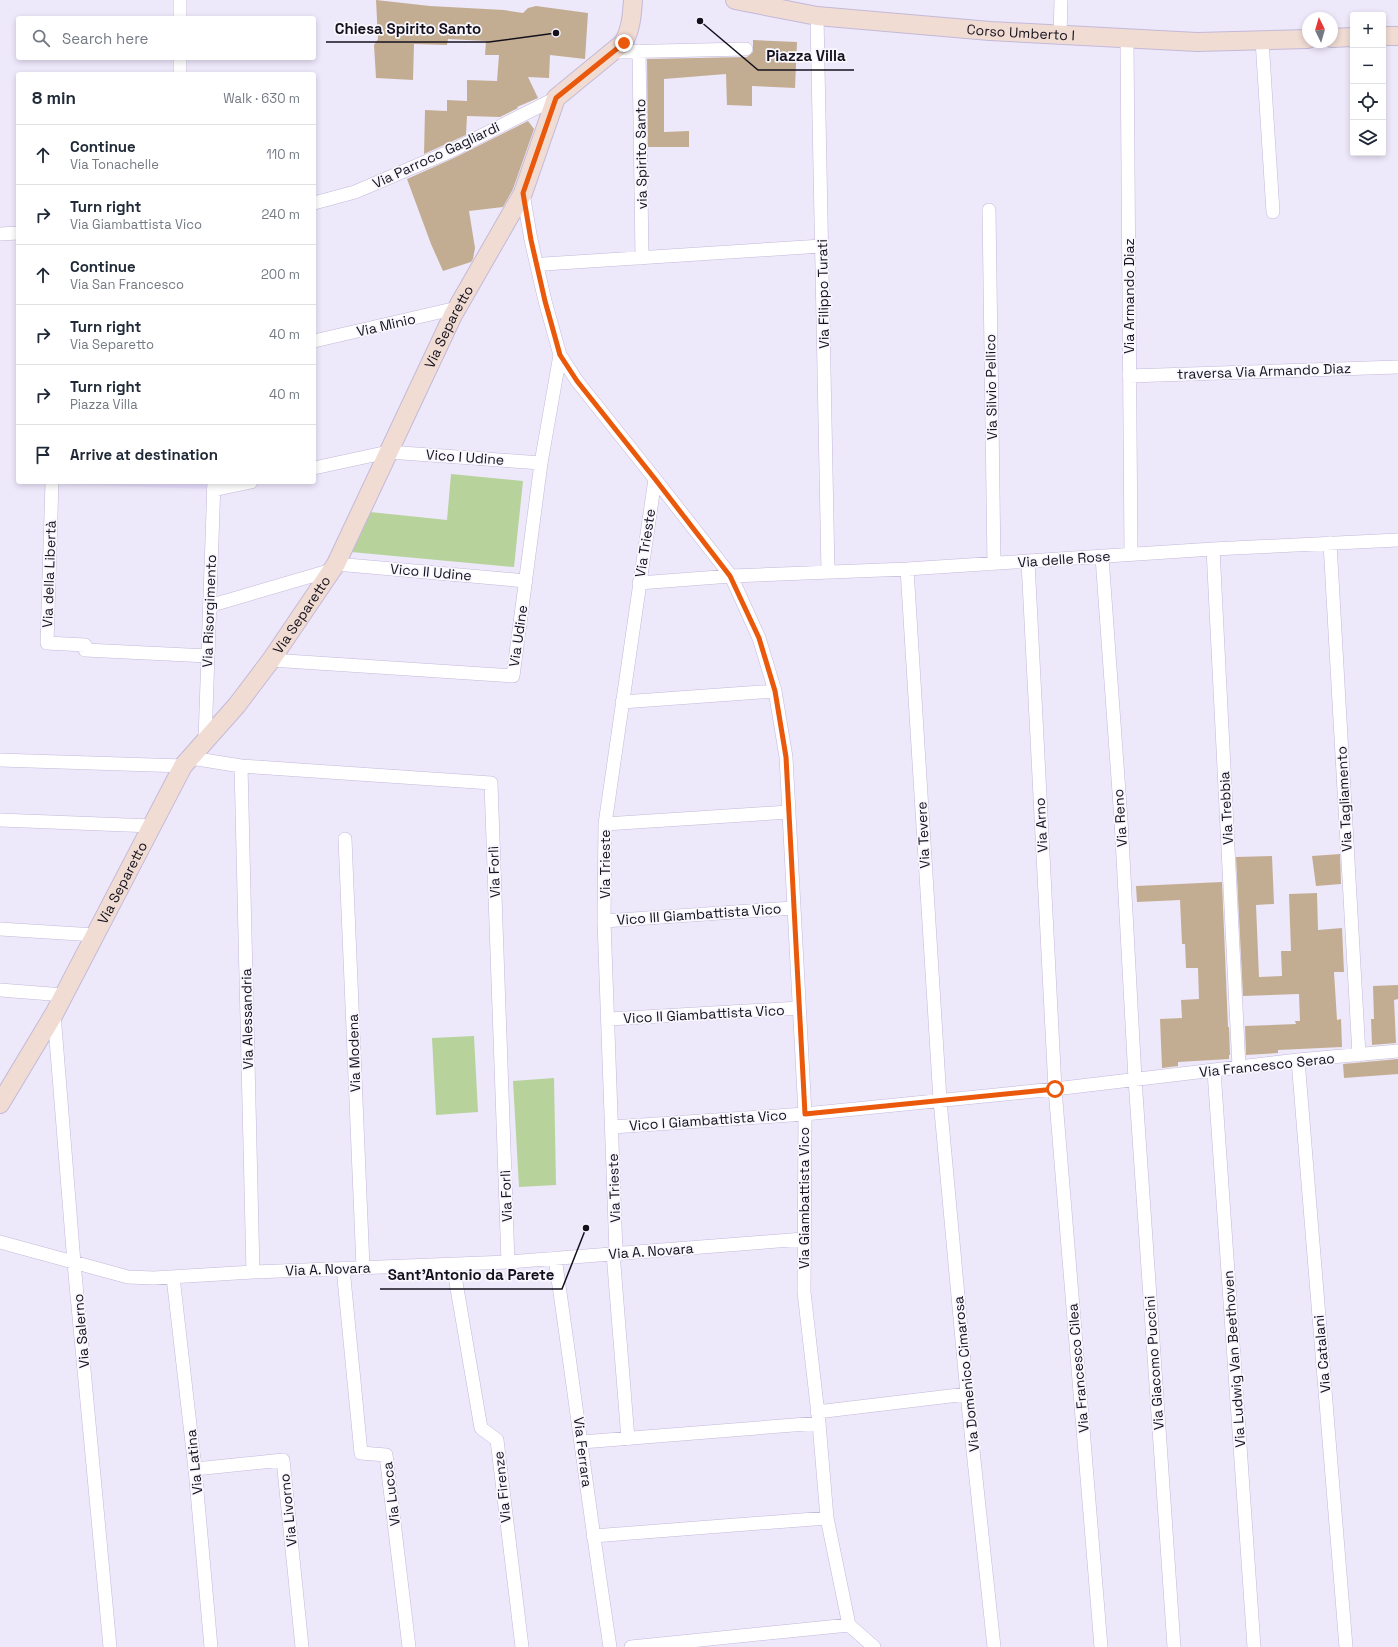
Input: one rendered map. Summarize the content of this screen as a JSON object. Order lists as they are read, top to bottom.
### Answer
{
  "streets": {
    "street": [
      "Corso Umberto I",
      "via Spirito Santo",
      "Via Parroco Gagliardi",
      "Via Filippo Turati",
      "Via Armando Diaz",
      "Via Minio",
      "Via Separetto",
      "traversa Via Armando Diaz",
      "Via Silvio Pellico",
      "Vico I Udine",
      "Via Trieste",
      "Via delle Rose",
      "Vico II Udine",
      "Via della Libertà",
      "Via Risorgimento",
      "Via Udine",
      "Via Tagliamento",
      "Via Trebbia",
      "Via Reno",
      "Via Arno",
      "Via Tevere",
      "Via Forlì",
      "Vico III Giambattista Vico",
      "Vico II Giambattista Vico",
      "Via Alessandria",
      "Via Modena",
      "Via Francesco Serao",
      "Vico I Giambattista Vico",
      "Via Giambattista Vico",
      "Via A. Novara",
      "Via Salerno",
      "Via Catalani",
      "Via Ludwig Van Beethoven",
      "Via Giacomo Puccini",
      "Via Francesco Cilea",
      "Via Domenico Cimarosa",
      "Via Ferrara",
      "Via Latina",
      "Via Firenze",
      "Via Lucca",
      "Via Livorno"
    ]
  },
  "crossings": [
    ["Corso Umberto I", "Via Filippo Turati"],
    ["Corso Umberto I", "Via Armando Diaz"],
    ["Via Parroco Gagliardi", "Via Separetto"],
    ["Via Filippo Turati", "Via delle Rose"],
    ["Via Armando Diaz", "traversa Via Armando Diaz"],
    ["Via Armando Diaz", "Via delle Rose"],
    ["Via Minio", "Via Separetto"],
    ["Via Separetto", "Vico I Udine"],
    ["Via Separetto", "Vico II Udine"],
    ["Via Separetto", "Via Risorgimento"],
    ["Via Separetto", "Via Udine"],
    ["Via Separetto", "Via Forlì"],
    ["Via Separetto", "Via Salerno"],
    ["Via Silvio Pellico", "Via delle Rose"],
    ["Vico I Udine", "Via Udine"],
    ["Via Trieste", "Via delle Rose"],
    ["Via Trieste", "Vico III Giambattista Vico"],
    ["Via Trieste", "Vico II Giambattista Vico"],
    ["Via Trieste", "Vico I Giambattista Vico"],
    ["Via Trieste", "Via Giambattista Vico"],
    ["Via Trieste", "Via A. Novara"],
    ["Via delle Rose", "Via Tagliamento"],
    ["Via delle Rose", "Via Trebbia"],
    ["Via delle Rose", "Via Reno"],
    ["Via delle Rose", "Via Arno"],
    ["Via delle Rose", "Via Tevere"],
    ["Via delle Rose", "Via Giambattista Vico"],
    ["Vico II Udine", "Via Udine"],
    ["Via della Libertà", "Via Risorgimento"],
    ["Via Udine", "Via Giambattista Vico"],
    ["Via Tagliamento", "Via Francesco Serao"],
    ["Via Trebbia", "Via Francesco Serao"],
    ["Via Reno", "Via Francesco Serao"],
    ["Via Reno", "Via Giacomo Puccini"],
    ["Via Arno", "Via Francesco Serao"],
    ["Via Arno", "Via Francesco Cilea"],
    ["Via Tevere", "Via Francesco Serao"],
    ["Via Tevere", "Vico I Giambattista Vico"],
    ["Via Tevere", "Via Domenico Cimarosa"],
    ["Via Forlì", "Via Alessandria"],
    ["Via Forlì", "Via A. Novara"],
    ["Vico III Giambattista Vico", "Via Giambattista Vico"],
    ["Vico II Giambattista Vico", "Via Giambattista Vico"],
    ["Via Alessandria", "Via A. Novara"],
    ["Via Modena", "Via A. Novara"],
    ["Via Francesco Serao", "Vico I Giambattista Vico"],
    ["Via Francesco Serao", "Via Catalani"],
    ["Via Francesco Serao", "Via Ludwig Van Beethoven"],
    ["Via Francesco Serao", "Via Giacomo Puccini"],
    ["Via Francesco Serao", "Via Francesco Cilea"],
    ["Via Francesco Serao", "Via Domenico Cimarosa"],
    ["Vico I Giambattista Vico", "Via Giambattista Vico"],
    ["Vico I Giambattista Vico", "Via Domenico Cimarosa"],
    ["Via Giambattista Vico", "Via A. Novara"],
    ["Via A. Novara", "Via Salerno"],
    ["Via A. Novara", "Via Ferrara"],
    ["Via A. Novara", "Via Latina"],
    ["Via A. Novara", "Via Firenze"],
    ["Via A. Novara", "Via Lucca"],
    ["Via Latina", "Via Livorno"]
  ],
  "places": ["Piazza Villa", "Chiesa Spirito Santo", "Sant'Antonio da Parete"],
  "north": "top",
  "page": {
    "map_buttons": ["+", "−"],
    "search": "Search here",
    "heading": ["8 min", "Walk · 630 m"],
    "list": [
      ["Continue", "Via Tonachelle", "110 m"],
      ["Turn right", "Via Giambattista Vico", "240 m"],
      ["Continue", "Via San Francesco", "200 m"],
      ["Turn right", "Via Separetto", "40 m"],
      ["Turn right", "Piazza Villa", "40 m"],
      "Arrive at destination"
    ]
  }
}
